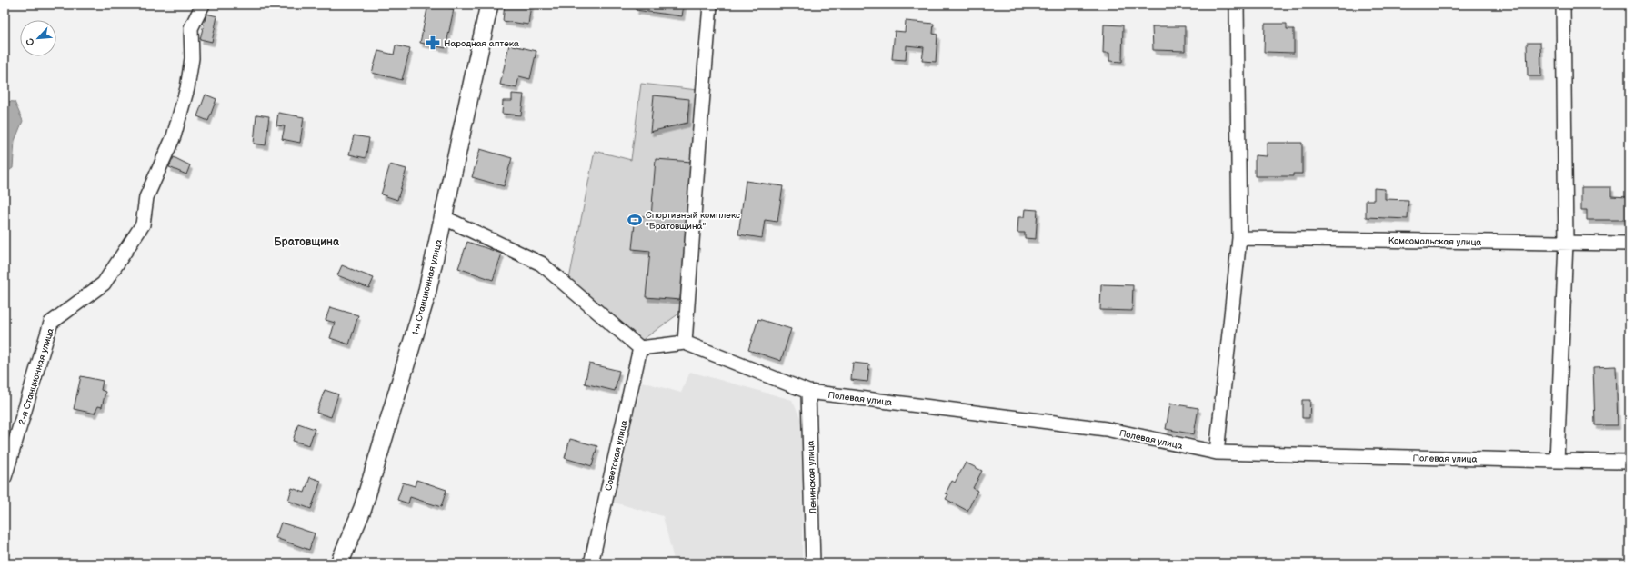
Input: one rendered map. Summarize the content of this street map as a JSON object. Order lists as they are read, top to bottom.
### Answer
{
  "streets": {
    "main road": ["1-я Станционная улица"],
    "street": [
      "Комсомольская улица",
      "2-я Станционная улица",
      "Полевая улица",
      "Советская улица",
      "Ленинская улица"
    ]
  },
  "crossings": [
    ["Полевая улица", "Ленинская улица"]
  ],
  "districts": ["Братовщина"],
  "places": {
    "pharmacy": ["Народная аптека"],
    "sports": ["Спортивный комплекс \"Братовщина\""]
  },
  "north": "bottom left"
}
